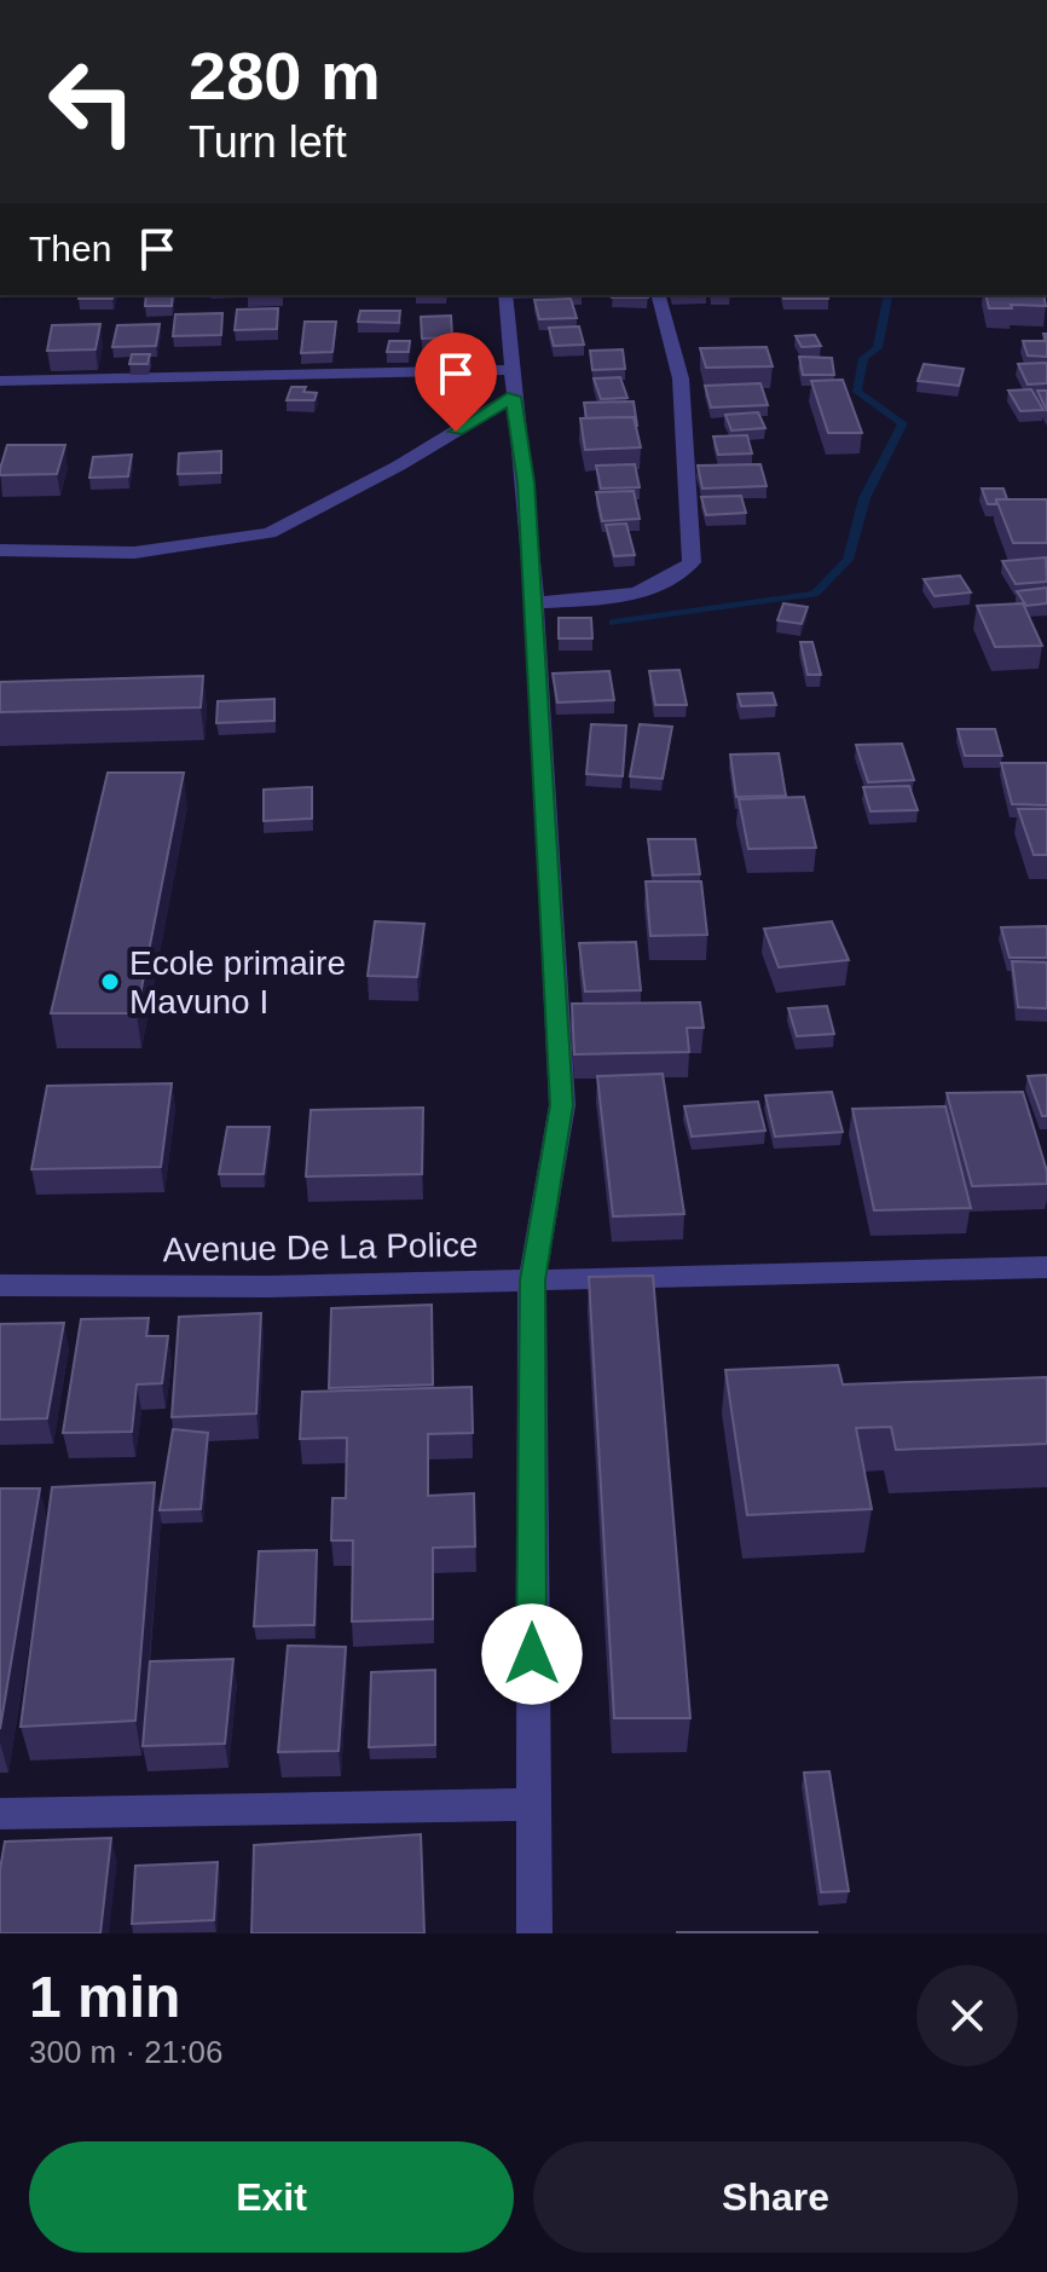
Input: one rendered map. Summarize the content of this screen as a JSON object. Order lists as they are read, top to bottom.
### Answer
{
  "streets": {
    "street": ["Avenue De La Police"]
  },
  "places": ["Ecole primaire Mavuno I"],
  "page": {
    "turn": ["280 m", "Turn left"],
    "then": "Then",
    "heading": ["1 min", "300 m · 21:06"],
    "buttons": ["Exit", "Share"]
  }
}
